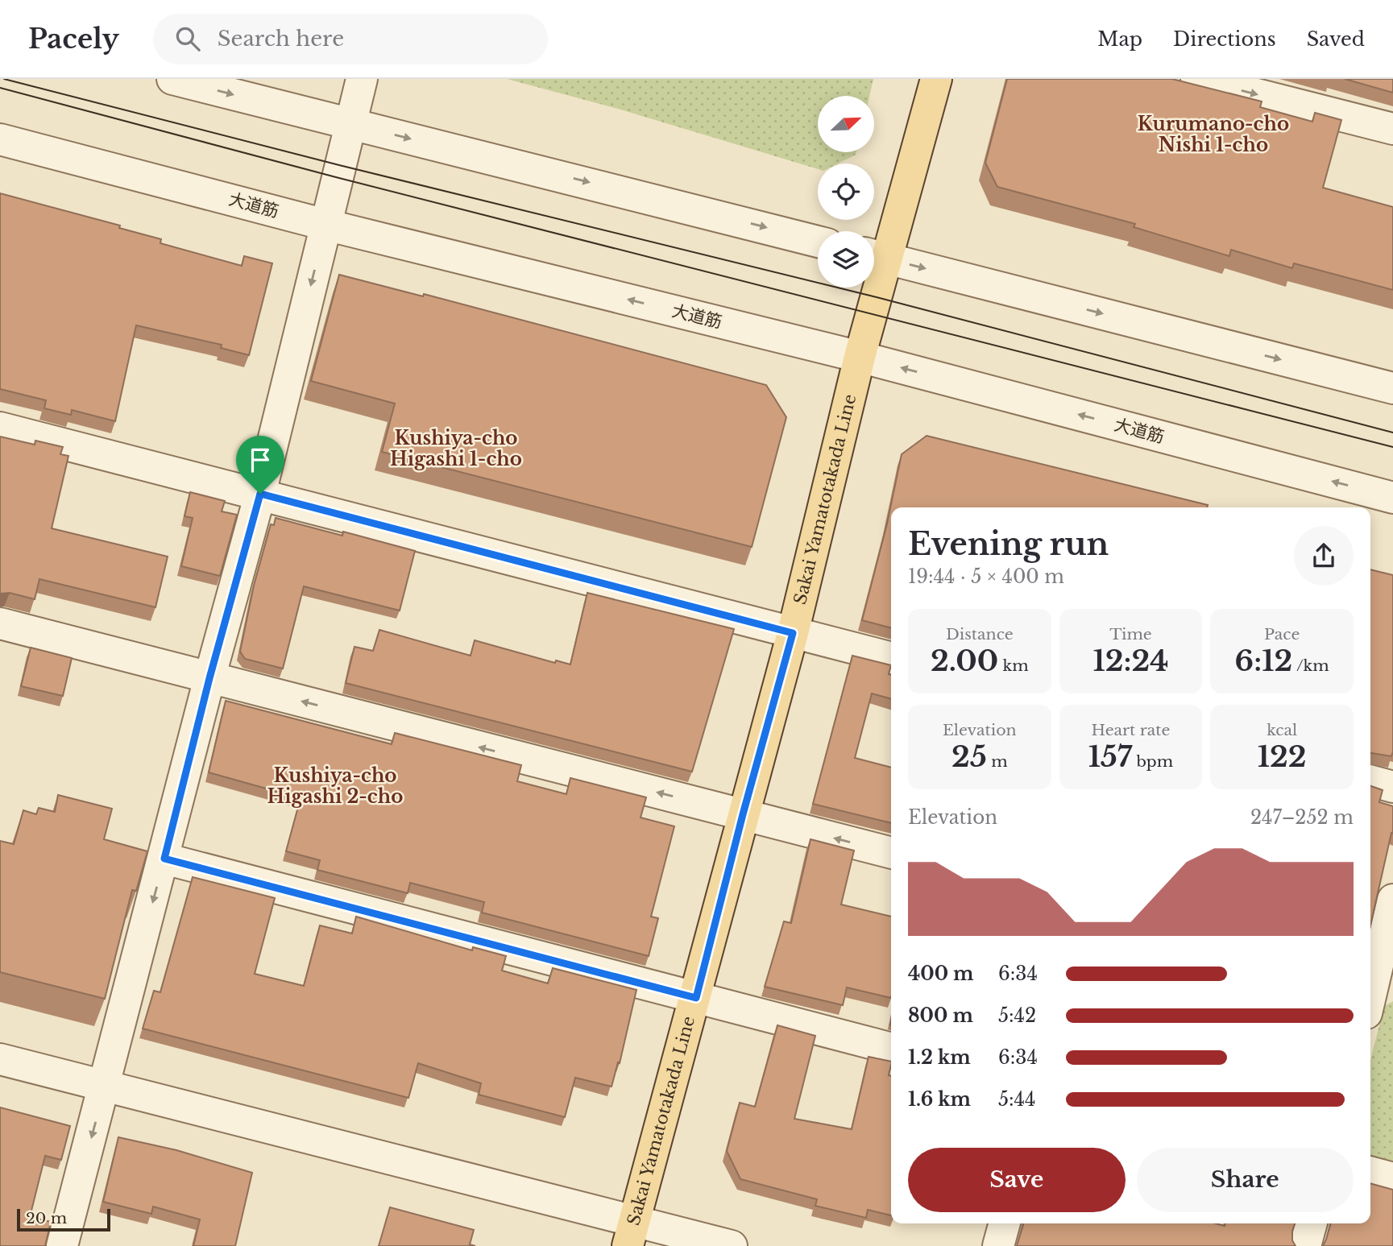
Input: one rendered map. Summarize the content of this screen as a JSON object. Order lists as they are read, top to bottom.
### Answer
{
  "streets": {
    "main road": ["Sakai Yamatotakada Line"],
    "street": ["大道筋"]
  },
  "crossings": [
    ["大道筋", "Sakai Yamatotakada Line"]
  ],
  "districts": ["Kurumano-cho Nishi 1-cho", "Kushiya-cho Higashi 1-cho", "Kushiya-cho Higashi 2-cho"],
  "scale_bar": "20 m",
  "north": "top right",
  "page": {
    "header": "Pacely",
    "search": "Search here",
    "nav": ["Map", "Directions", "Saved"],
    "heading": ["Evening run", "19:44 · 5 × 400 m"],
    "stats": [
      ["Distance", "2.00 km"],
      ["Time", "12:24"],
      ["Pace", "6:12 /km"],
      ["Elevation", "25 m"],
      ["Heart rate", "157 bpm"],
      ["kcal", "122"]
    ],
    "chart": ["Elevation", "247–252 m"],
    "list": [
      {
        "name": "400 m",
        "note": "6:34"
      },
      {
        "name": "800 m",
        "note": "5:42"
      },
      {
        "name": "1.2 km",
        "note": "6:34"
      },
      {
        "name": "1.6 km",
        "note": "5:44"
      }
    ],
    "buttons": ["Save", "Share"],
    "scale": "20 m"
  }
}
